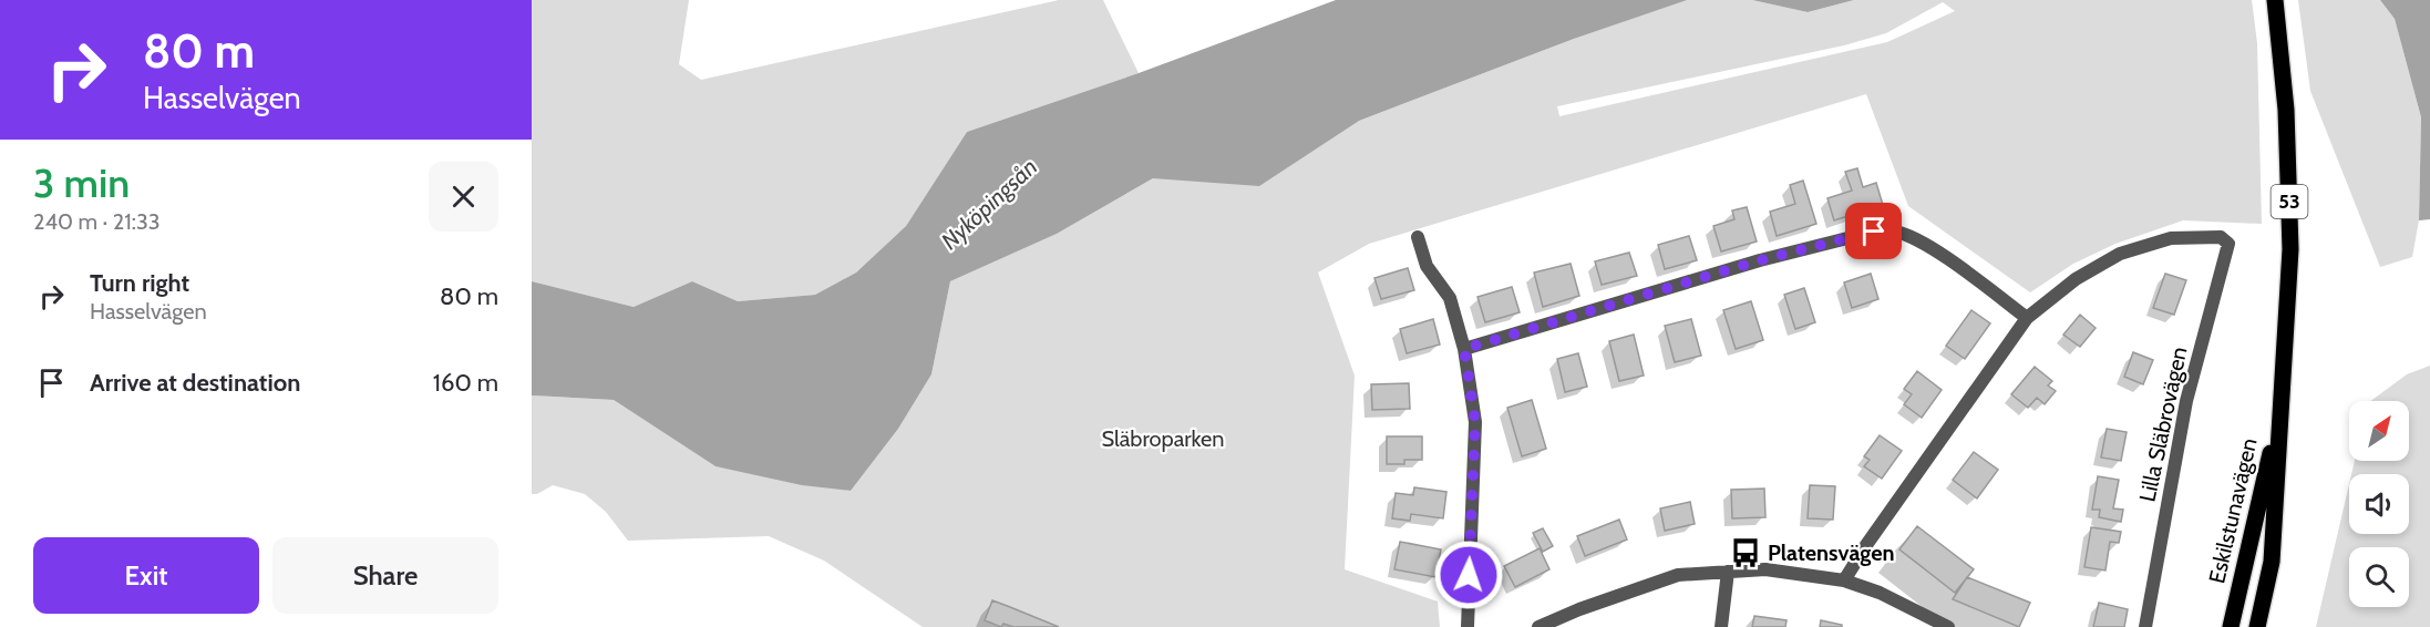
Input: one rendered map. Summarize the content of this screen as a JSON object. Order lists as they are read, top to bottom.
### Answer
{
  "streets": {
    "main road": ["53", "Eskilstunavägen"],
    "street": ["Lilla Släbrovägen"]
  },
  "water": ["Nyköpingsån"],
  "parks": ["Släbroparken"],
  "places": {
    "bus stop": ["Platensvägen"]
  },
  "north": "top right",
  "page": {
    "turn": ["80 m", "Hasselvägen"],
    "heading": ["3 min", "240 m · 21:33"],
    "list": [
      {
        "name": "Turn right",
        "note": "Hasselvägen",
        "value": "80 m"
      },
      {
        "name": "Arrive at destination",
        "value": "160 m"
      }
    ],
    "buttons": ["Exit", "Share"]
  }
}
